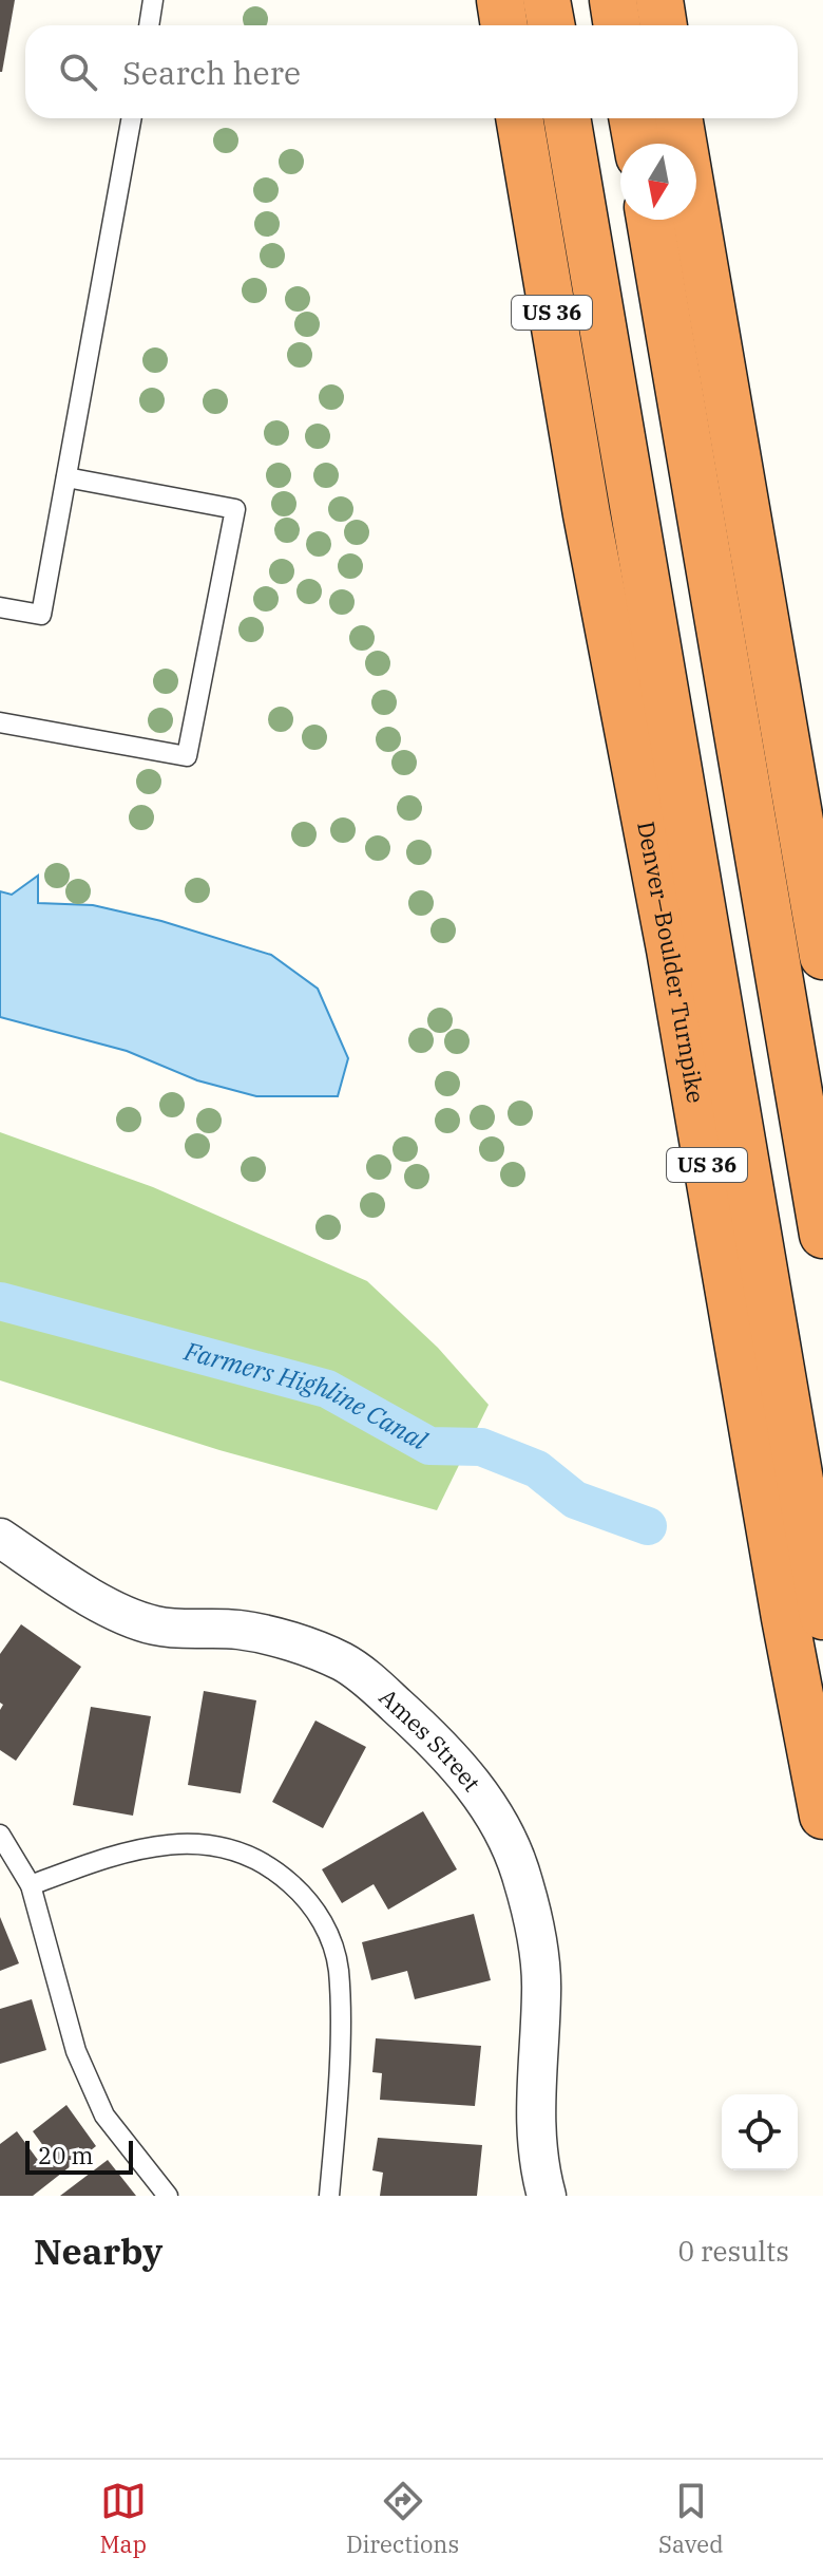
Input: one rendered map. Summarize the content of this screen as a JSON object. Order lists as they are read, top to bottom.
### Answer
{
  "streets": {
    "highway": ["US 36", "Denver–Boulder Turnpike"],
    "street": ["Ames Street"]
  },
  "water": ["Farmers Highline Canal"],
  "scale_bar": "20 m",
  "north": "bottom",
  "page": {
    "search": "Search here",
    "scale": "20 m",
    "heading": ["Nearby", "0 results"],
    "nav": ["Map", "Directions", "Saved"]
  }
}
